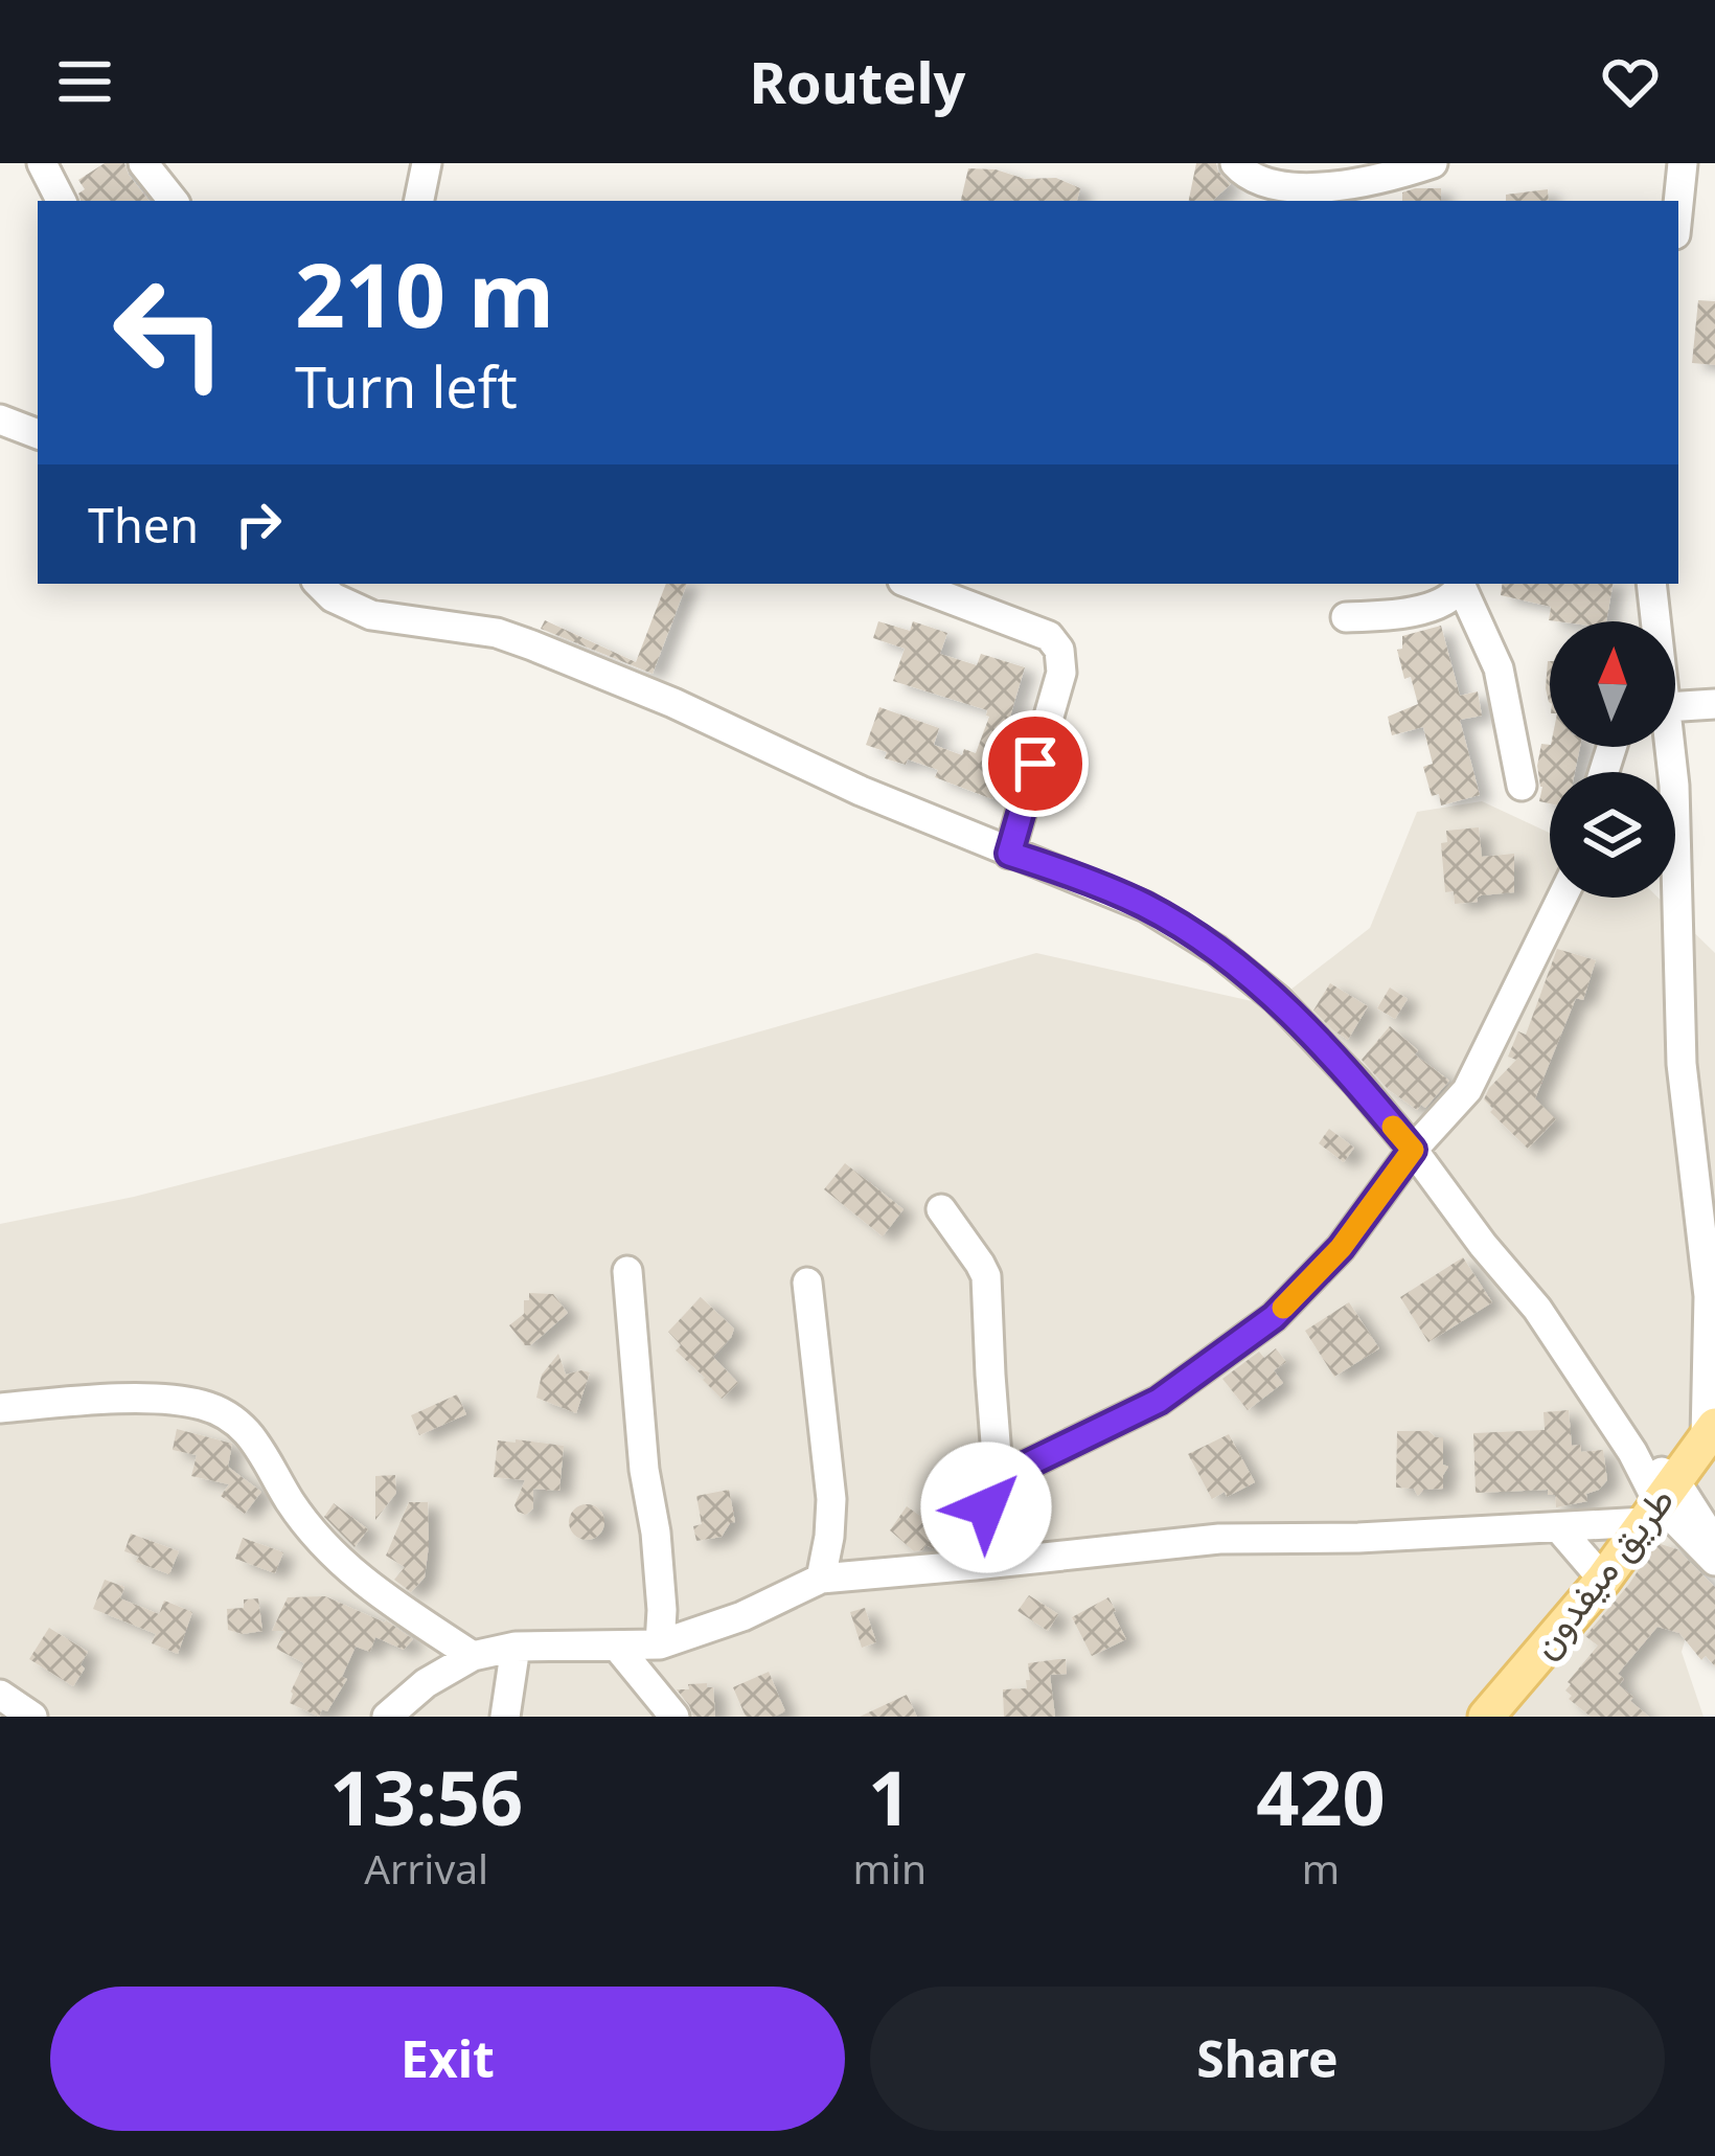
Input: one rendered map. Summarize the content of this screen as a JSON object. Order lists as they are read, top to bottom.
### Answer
{
  "streets": {
    "main road": ["طريق ميفدون"]
  },
  "north": "top",
  "page": {
    "header": "Routely",
    "turn": ["210 m", "Turn left"],
    "then": "Then",
    "eta": [
      "13:56",
      "Arrival",
      "1",
      "min",
      "420",
      "m"
    ],
    "buttons": ["Exit", "Share"]
  }
}
